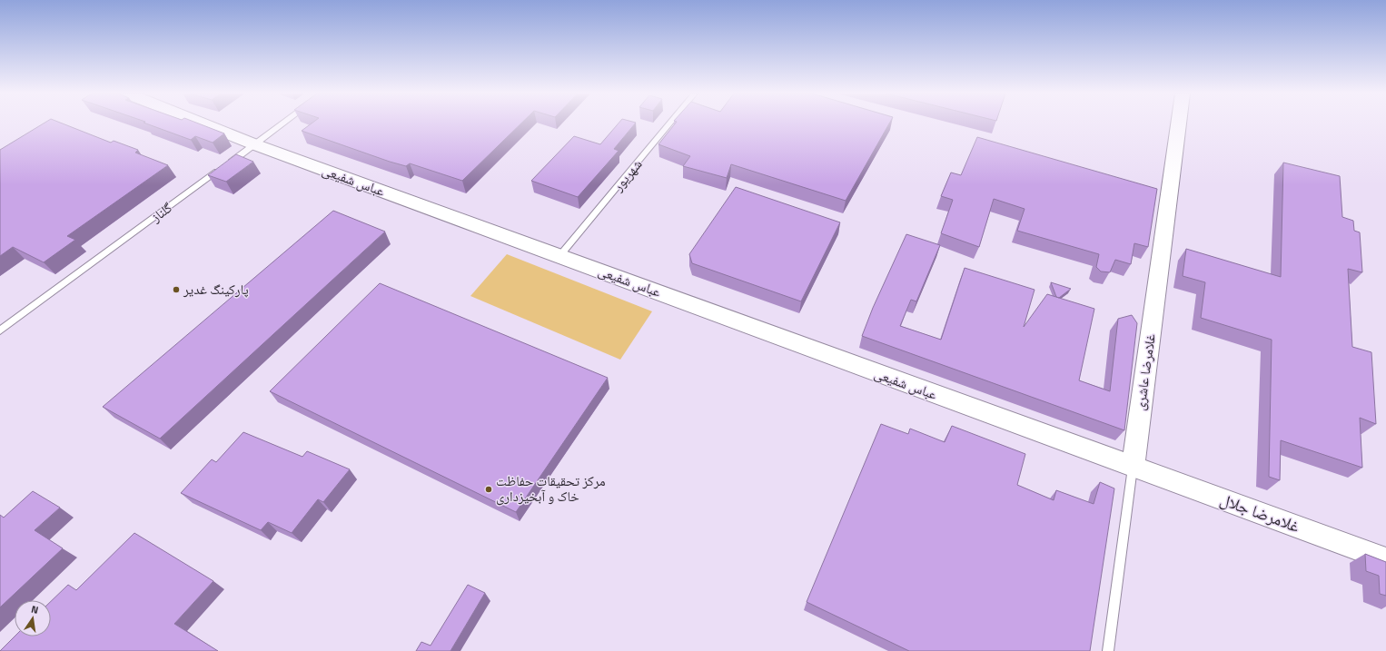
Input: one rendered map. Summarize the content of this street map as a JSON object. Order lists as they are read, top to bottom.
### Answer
{
  "streets": {
    "main road": ["عباس شفیعی", "غلامرضا عاشری", "غلامرضا جلال"],
    "lane": ["شهریور", "گلناز"]
  },
  "crossings": [
    ["شهریور", "عباس شفیعی"],
    ["عباس شفیعی", "گلناز"],
    ["عباس شفیعی", "غلامرضا عاشری"],
    ["عباس شفیعی", "غلامرضا جلال"],
    ["غلامرضا عاشری", "غلامرضا جلال"]
  ],
  "places": ["پارکینگ غدیر", "مرکز تحقیقات حفاظت خاک و آبخیزداری"],
  "north": "top"
}
